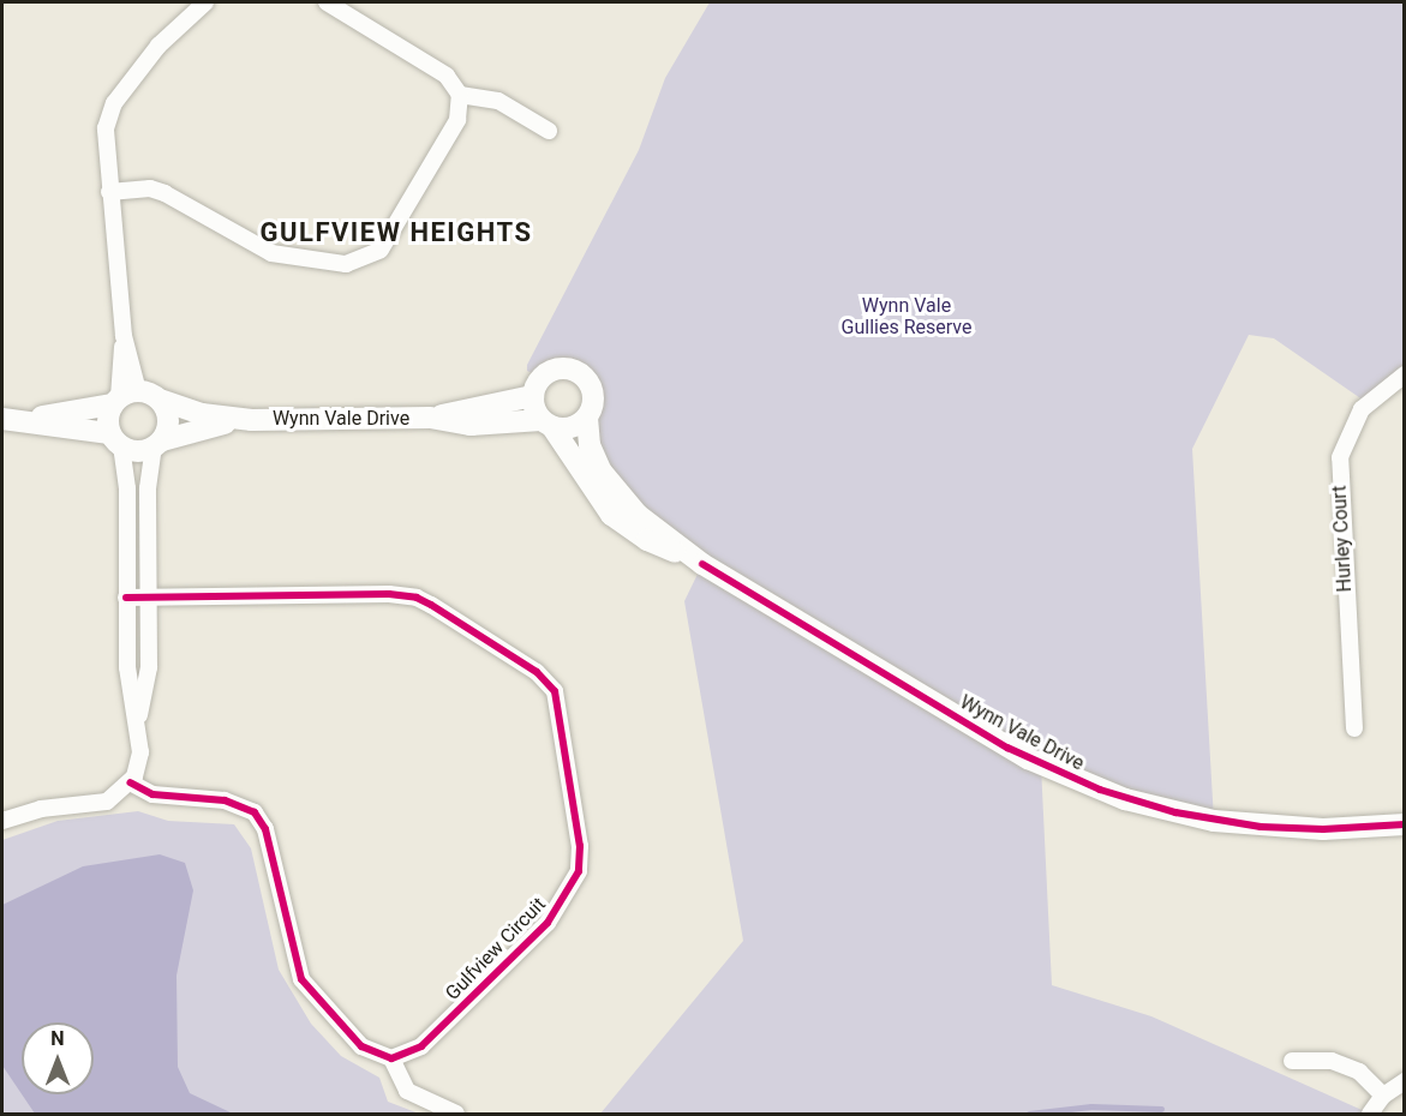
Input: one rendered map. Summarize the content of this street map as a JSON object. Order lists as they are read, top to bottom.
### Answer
{
  "streets": {
    "main road": ["Wynn Vale Drive"],
    "street": ["Hurley Court", "Gulfview Circuit"]
  },
  "districts": ["GULFVIEW HEIGHTS"],
  "parks": ["Wynn Vale Gullies Reserve"],
  "north": "top"
}
